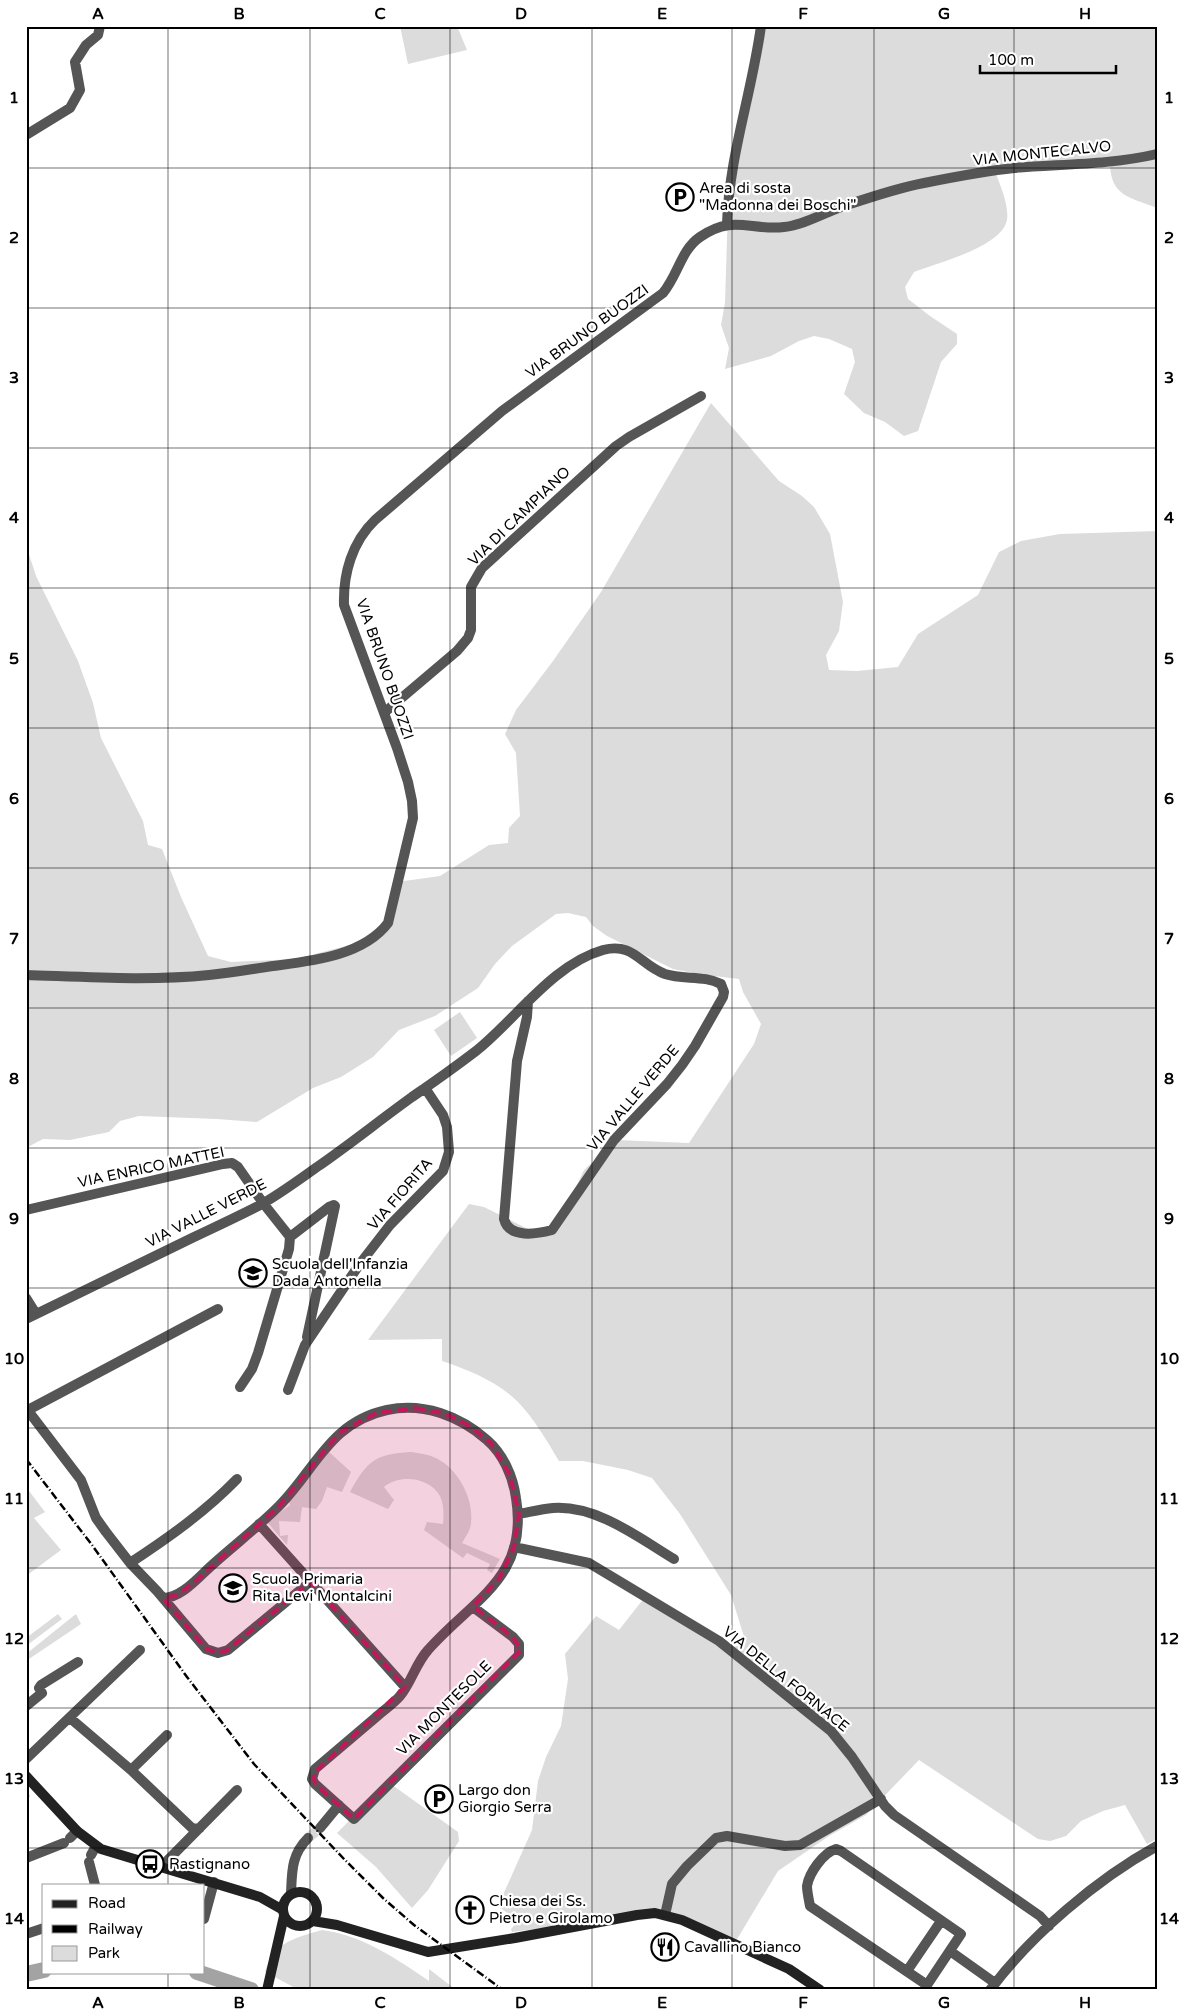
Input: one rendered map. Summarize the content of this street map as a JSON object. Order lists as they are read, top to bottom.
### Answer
{
  "streets": {
    "street": [
      "VIA MONTECALVO",
      "VIA BRUNO BUOZZI",
      "VIA DI CAMPIANO",
      "VIA VALLE VERDE",
      "VIA ENRICO MATTEI",
      "VIA FIORITA",
      "VIA DELLA FORNACE",
      "VIA MONTESOLE"
    ]
  },
  "crossings": [
    ["VIA MONTECALVO", "VIA BRUNO BUOZZI"],
    ["VIA BRUNO BUOZZI", "VIA DI CAMPIANO"],
    ["VIA VALLE VERDE", "VIA ENRICO MATTEI"],
    ["VIA VALLE VERDE", "VIA FIORITA"]
  ],
  "places": {
    "parking": ["Area di sosta \"Madonna dei Boschi\"", "Largo don Giorgio Serra"],
    "school or university": ["Scuola dell'Infanzia Dada Antonella", "Scuola Primaria Rita Levi Montalcini"],
    "bus stop": ["Rastignano"],
    "church": ["Chiesa dei Ss. Pietro e Girolamo"],
    "restaurant": ["Cavallino Bianco"]
  },
  "legend": ["Road", "Railway", "Park"],
  "scale_bar": "100 m",
  "grid": {
    "columns": [
      "A",
      "B",
      "C",
      "D",
      "E",
      "F",
      "G",
      "H"
    ],
    "rows": [
      "1",
      "2",
      "3",
      "4",
      "5",
      "6",
      "7",
      "8",
      "9",
      "10",
      "11",
      "12",
      "13",
      "14"
    ]
  }
}
